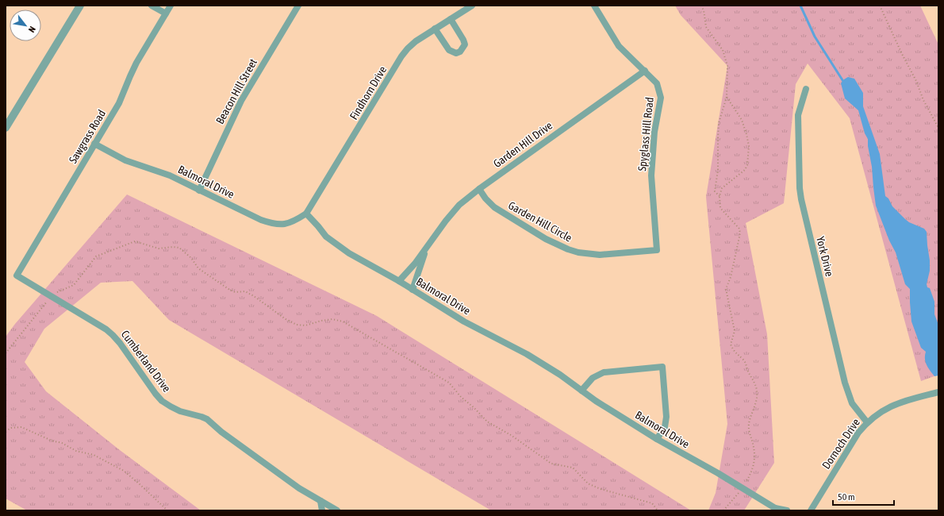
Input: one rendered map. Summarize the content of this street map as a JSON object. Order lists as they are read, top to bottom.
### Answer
{
  "streets": {
    "street": [
      "Beacon Hill Street",
      "Findhorn Drive",
      "Spyglass Hill Road",
      "Sawgrass Road",
      "Garden Hill Drive",
      "Balmoral Drive",
      "Garden Hill Circle",
      "York Drive",
      "Cumberland Drive",
      "Dornoch Drive"
    ]
  },
  "crossings": [
    ["Beacon Hill Street", "Balmoral Drive"],
    ["Findhorn Drive", "Balmoral Drive"],
    ["Spyglass Hill Road", "Garden Hill Drive"],
    ["Spyglass Hill Road", "Garden Hill Circle"],
    ["Sawgrass Road", "Balmoral Drive"],
    ["Sawgrass Road", "Cumberland Drive"],
    ["Garden Hill Drive", "Balmoral Drive"],
    ["Garden Hill Drive", "Garden Hill Circle"],
    ["York Drive", "Dornoch Drive"]
  ],
  "scale_bar": "50 m",
  "north": "bottom right"
}
